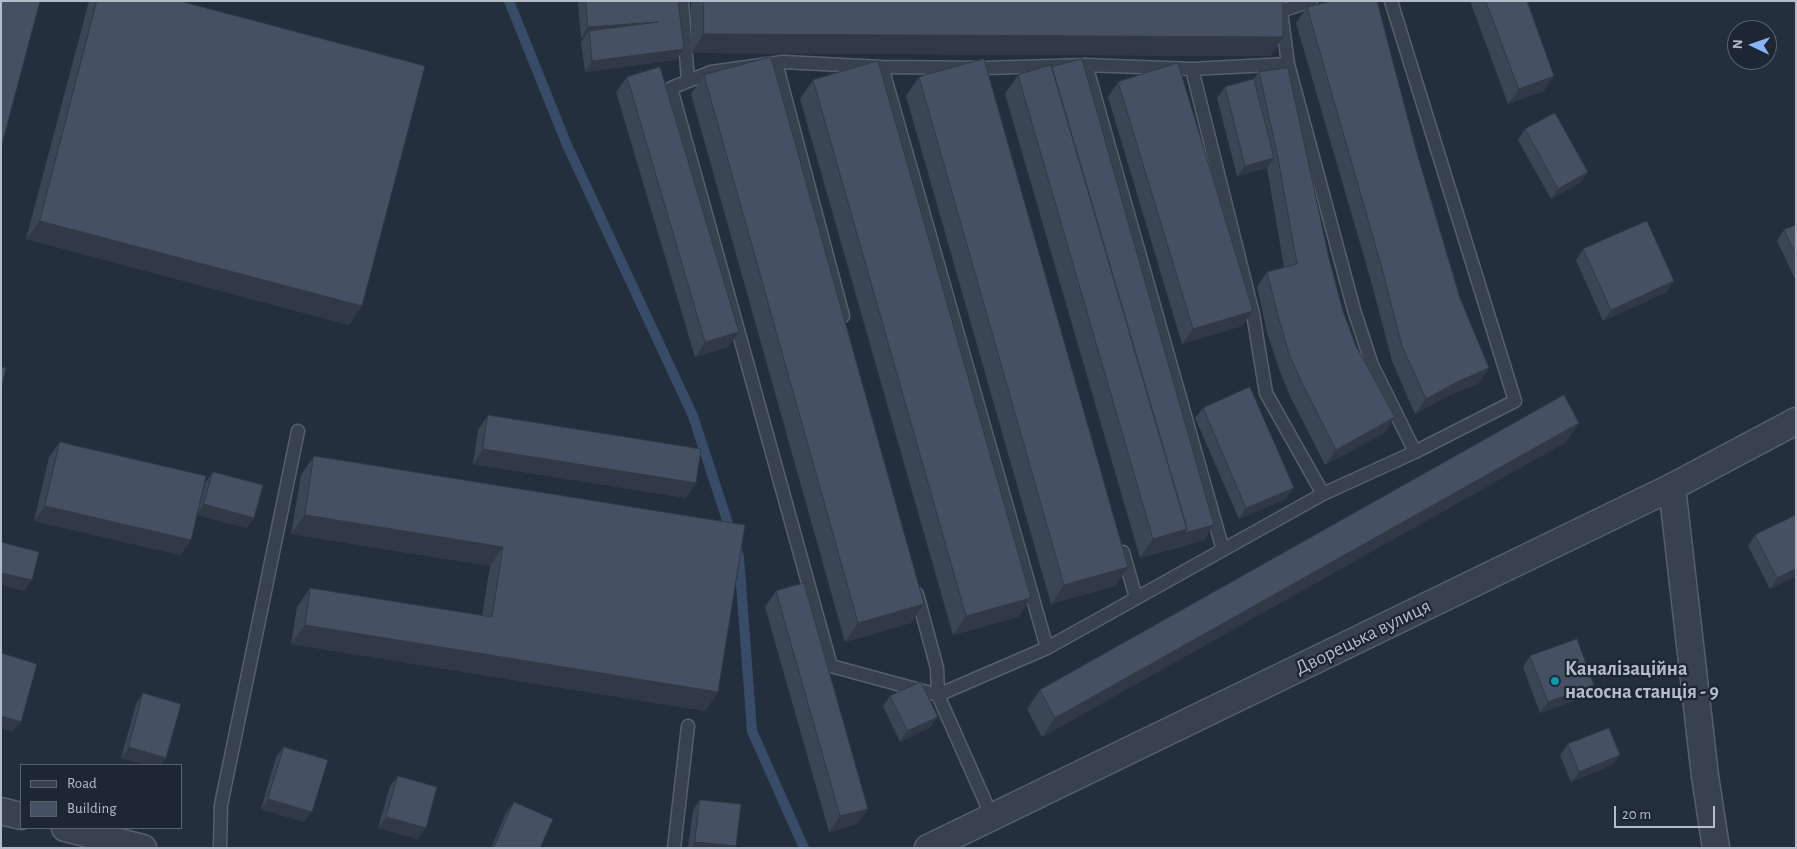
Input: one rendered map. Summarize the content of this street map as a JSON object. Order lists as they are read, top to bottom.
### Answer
{
  "streets": {
    "street": ["Дворецька вулиця"]
  },
  "places": ["Каналізаційна насосна станція - 9"],
  "legend": ["Road", "Building"],
  "scale_bar": "20 m",
  "north": "left"
}
